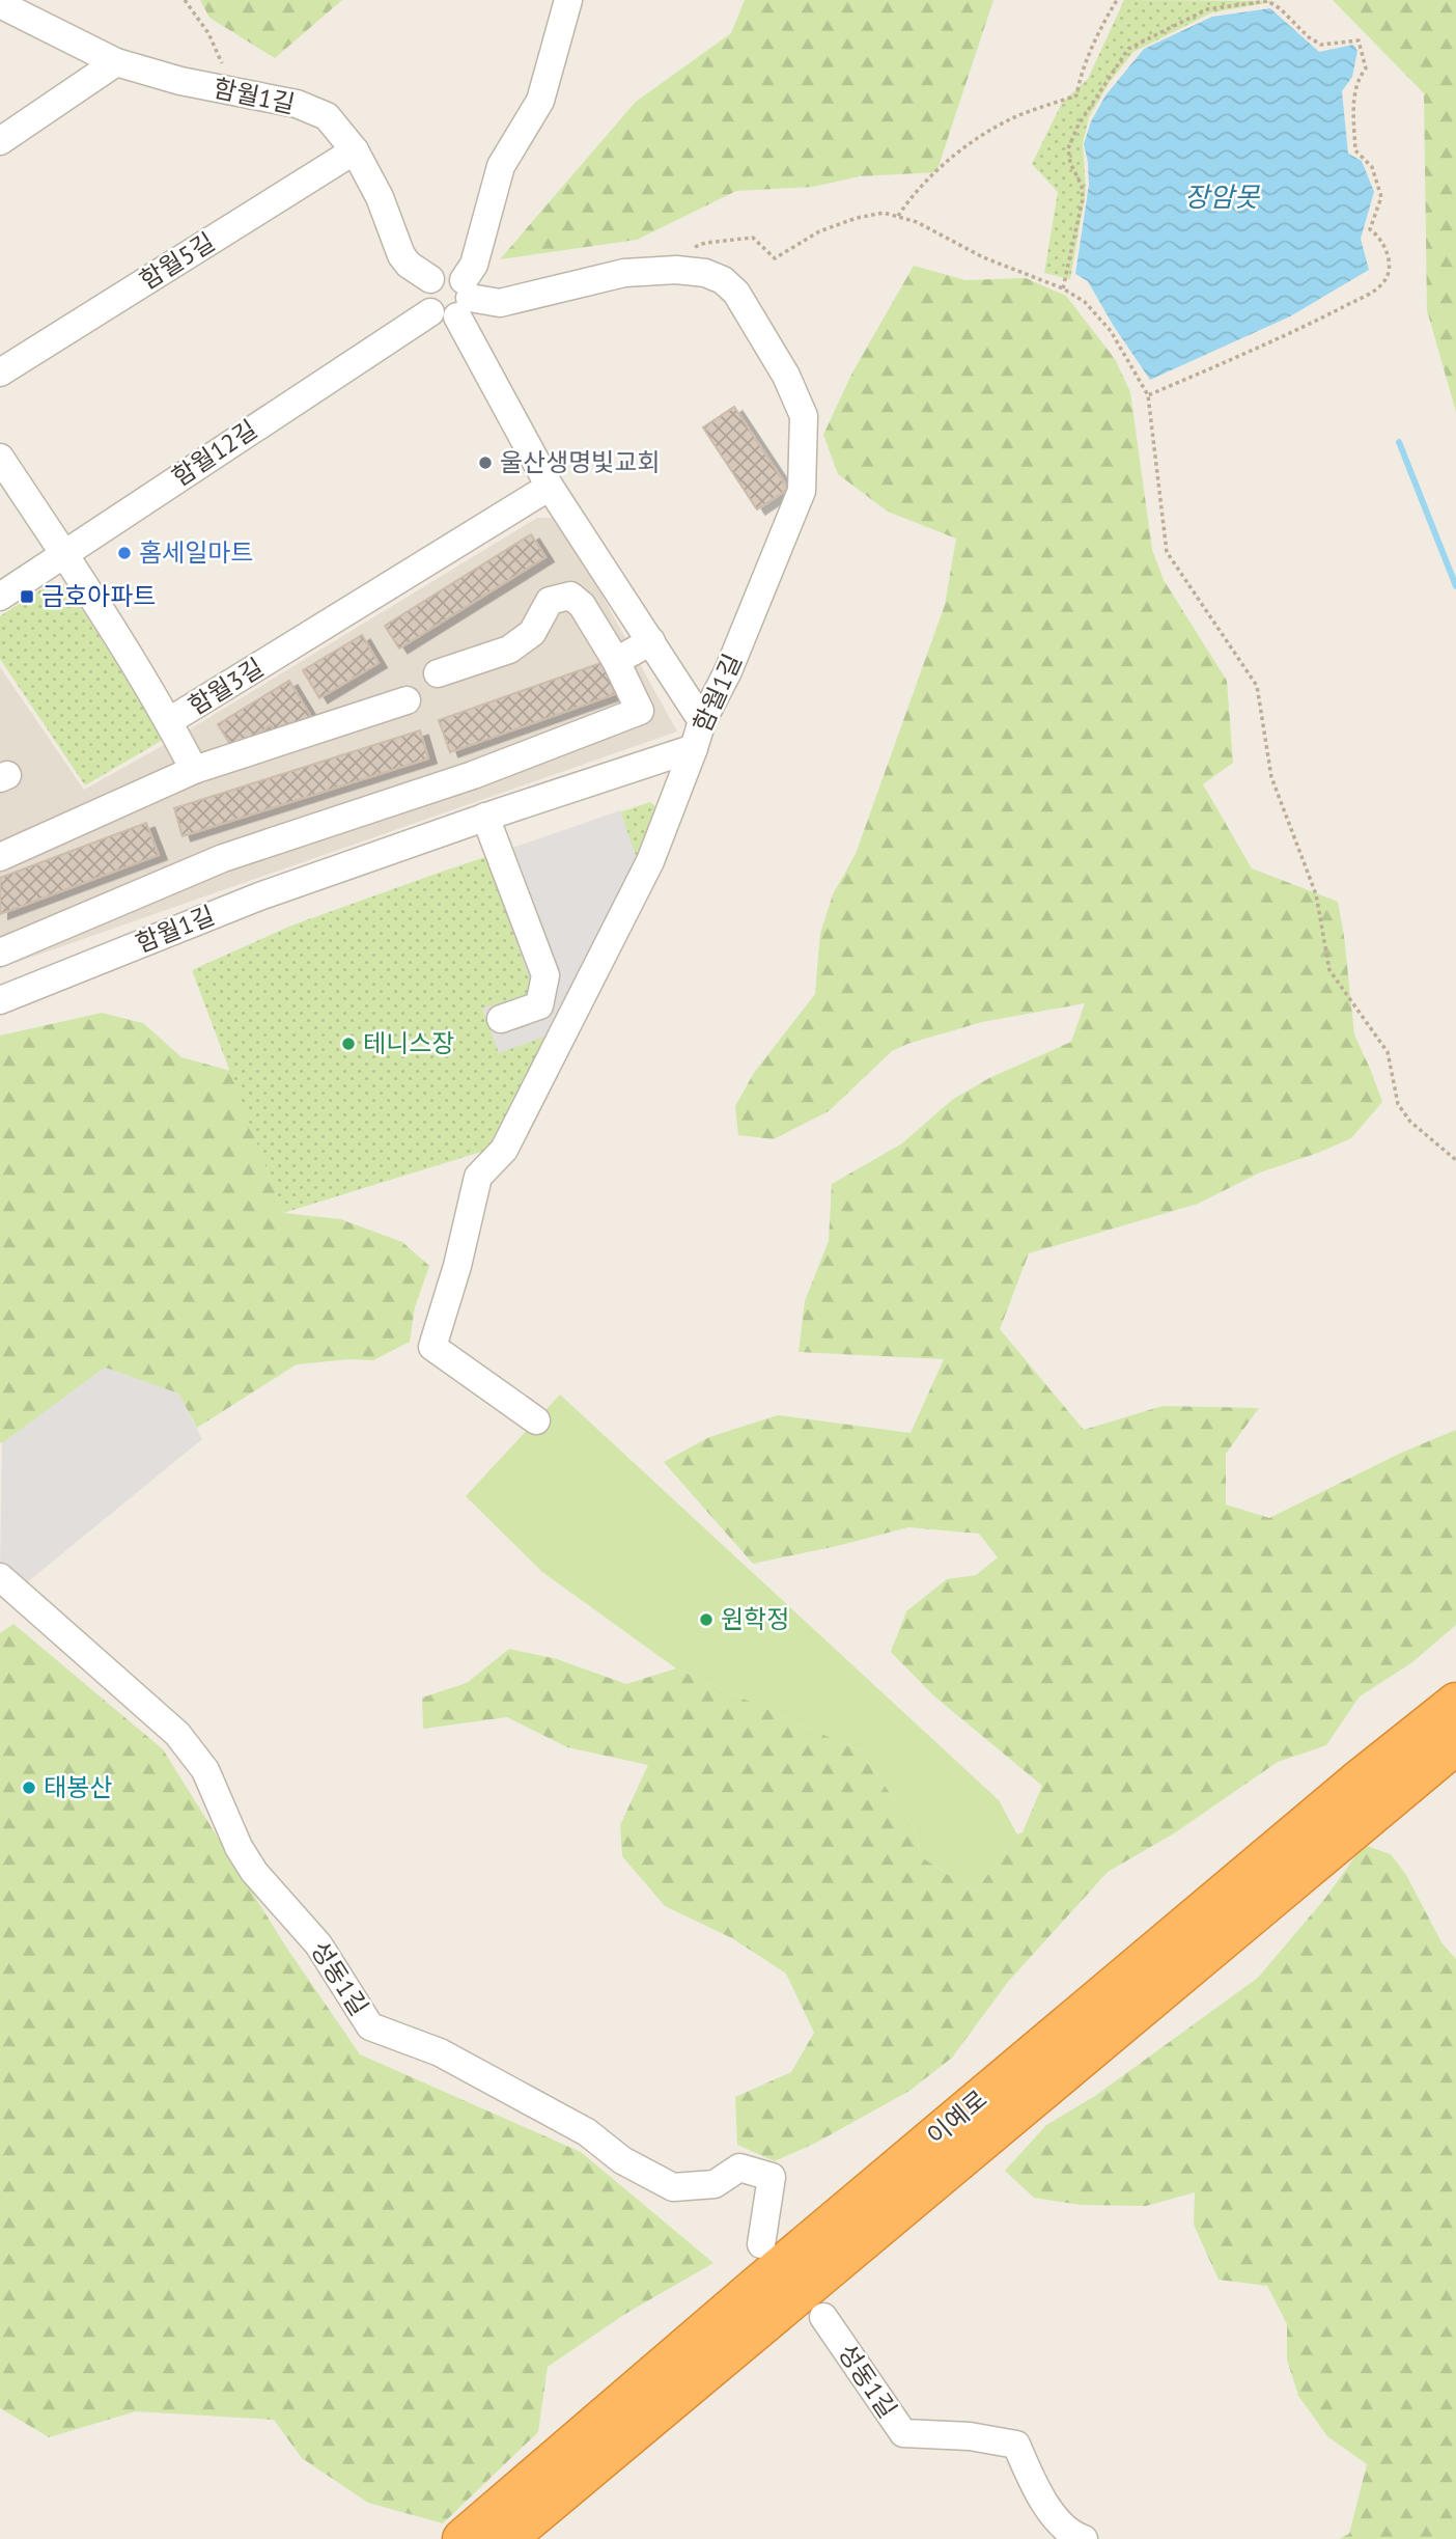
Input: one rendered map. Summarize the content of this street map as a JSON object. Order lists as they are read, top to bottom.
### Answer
{
  "streets": {
    "highway": ["이예로"],
    "street": [
      "함월1길",
      "함월5길",
      "함월12길",
      "함월3길",
      "성동1길"
    ]
  },
  "crossings": [
    ["함월1길", "함월5길"],
    ["함월1길", "함월12길"],
    ["함월12길", "함월3길"]
  ],
  "water": ["장암못"],
  "places": {
    "other": [
      "울산생명빛교회",
      "홈세일마트",
      "테니스장",
      "원학정",
      "태봉산"
    ],
    "transit": ["금호아파트"]
  }
}
